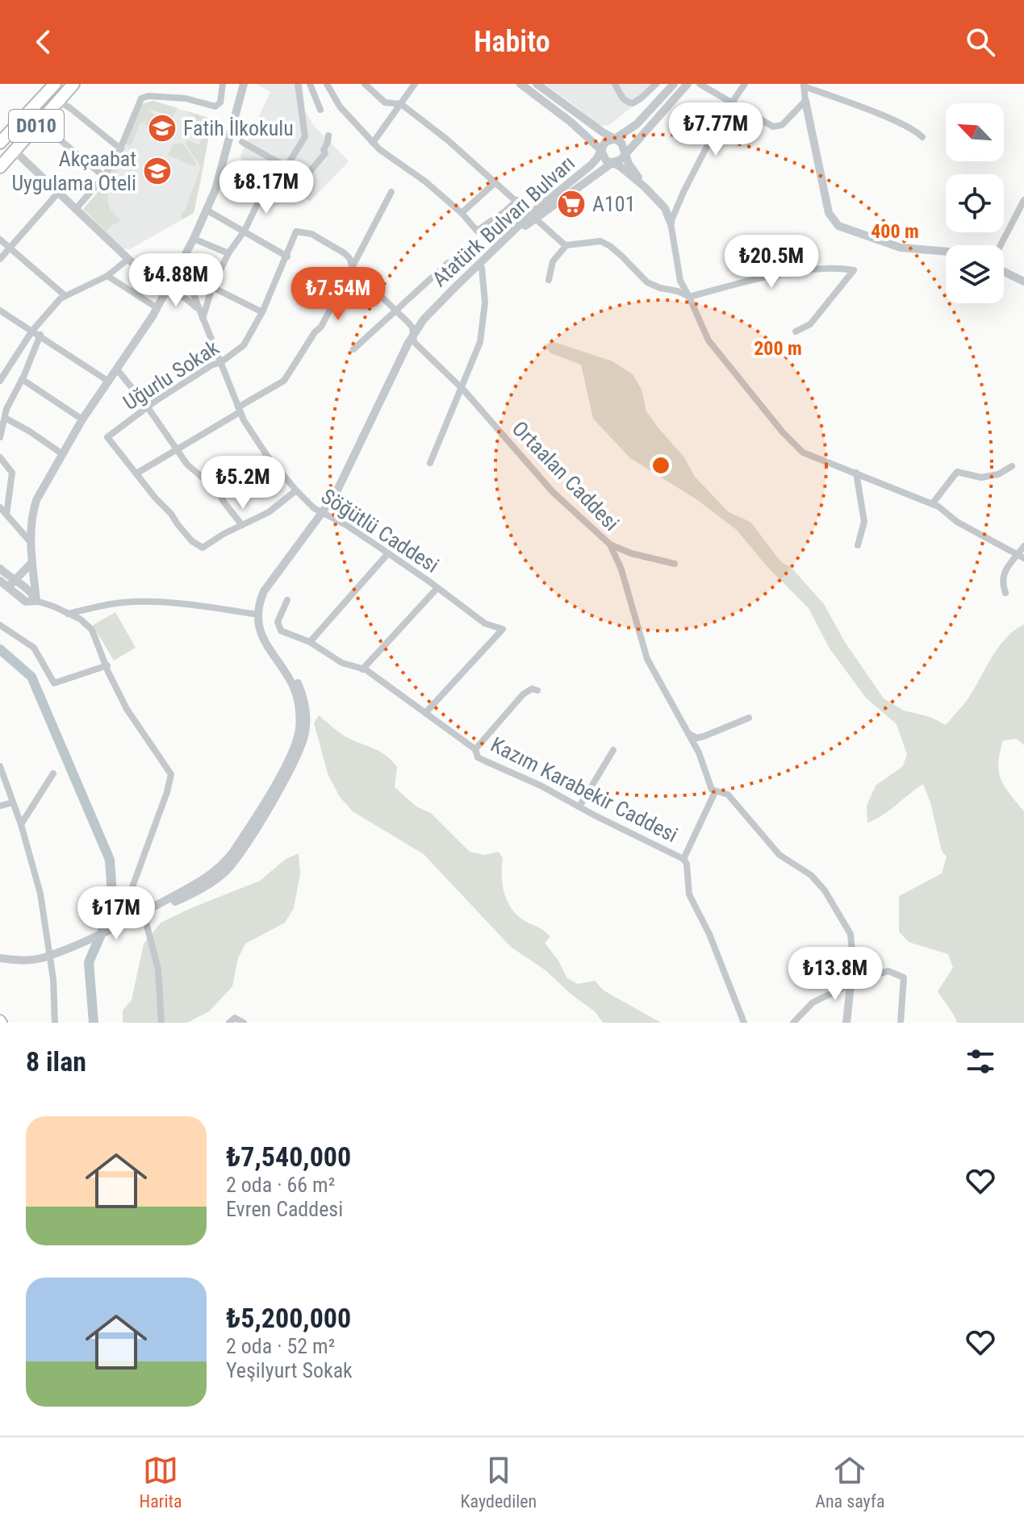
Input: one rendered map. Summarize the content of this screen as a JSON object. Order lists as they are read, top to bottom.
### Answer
{
  "streets": {
    "highway": ["D010"],
    "street": [
      "Atatürk Bulvarı Bulvarı",
      "Uğurlu Sokak",
      "Ortaalan Caddesi",
      "Söğütlü Caddesi",
      "Kazım Karabekir Caddesi"
    ]
  },
  "crossings": [
    ["Atatürk Bulvarı Bulvarı", "Ortaalan Caddesi"],
    ["Atatürk Bulvarı Bulvarı", "Söğütlü Caddesi"],
    ["Uğurlu Sokak", "Ortaalan Caddesi"],
    ["Uğurlu Sokak", "Söğütlü Caddesi"],
    ["Söğütlü Caddesi", "Kazım Karabekir Caddesi"]
  ],
  "places": {
    "school or university": ["Fatih İlkokulu", "Akçaabat Uygulama Oteli"],
    "supermarket": ["A101"]
  },
  "north": "top left",
  "page": {
    "header": "Habito",
    "price": [
      "₺7.77M",
      "₺8.17M",
      "₺20.5M",
      "₺4.88M",
      "₺7.54M",
      "₺5.2M",
      "₺17M",
      "₺13.8M"
    ],
    "heading": "8 ilan",
    "list": [
      {
        "name": "₺7,540,000",
        "note": "2 oda · 66 m² · Evren Caddesi"
      },
      {
        "name": "₺5,200,000",
        "note": "2 oda · 52 m² · Yeşilyurt Sokak"
      }
    ],
    "tabs": ["Harita", "Kaydedilen", "Ana sayfa"]
  },
  "rings": ["400 m", "200 m"]
}
